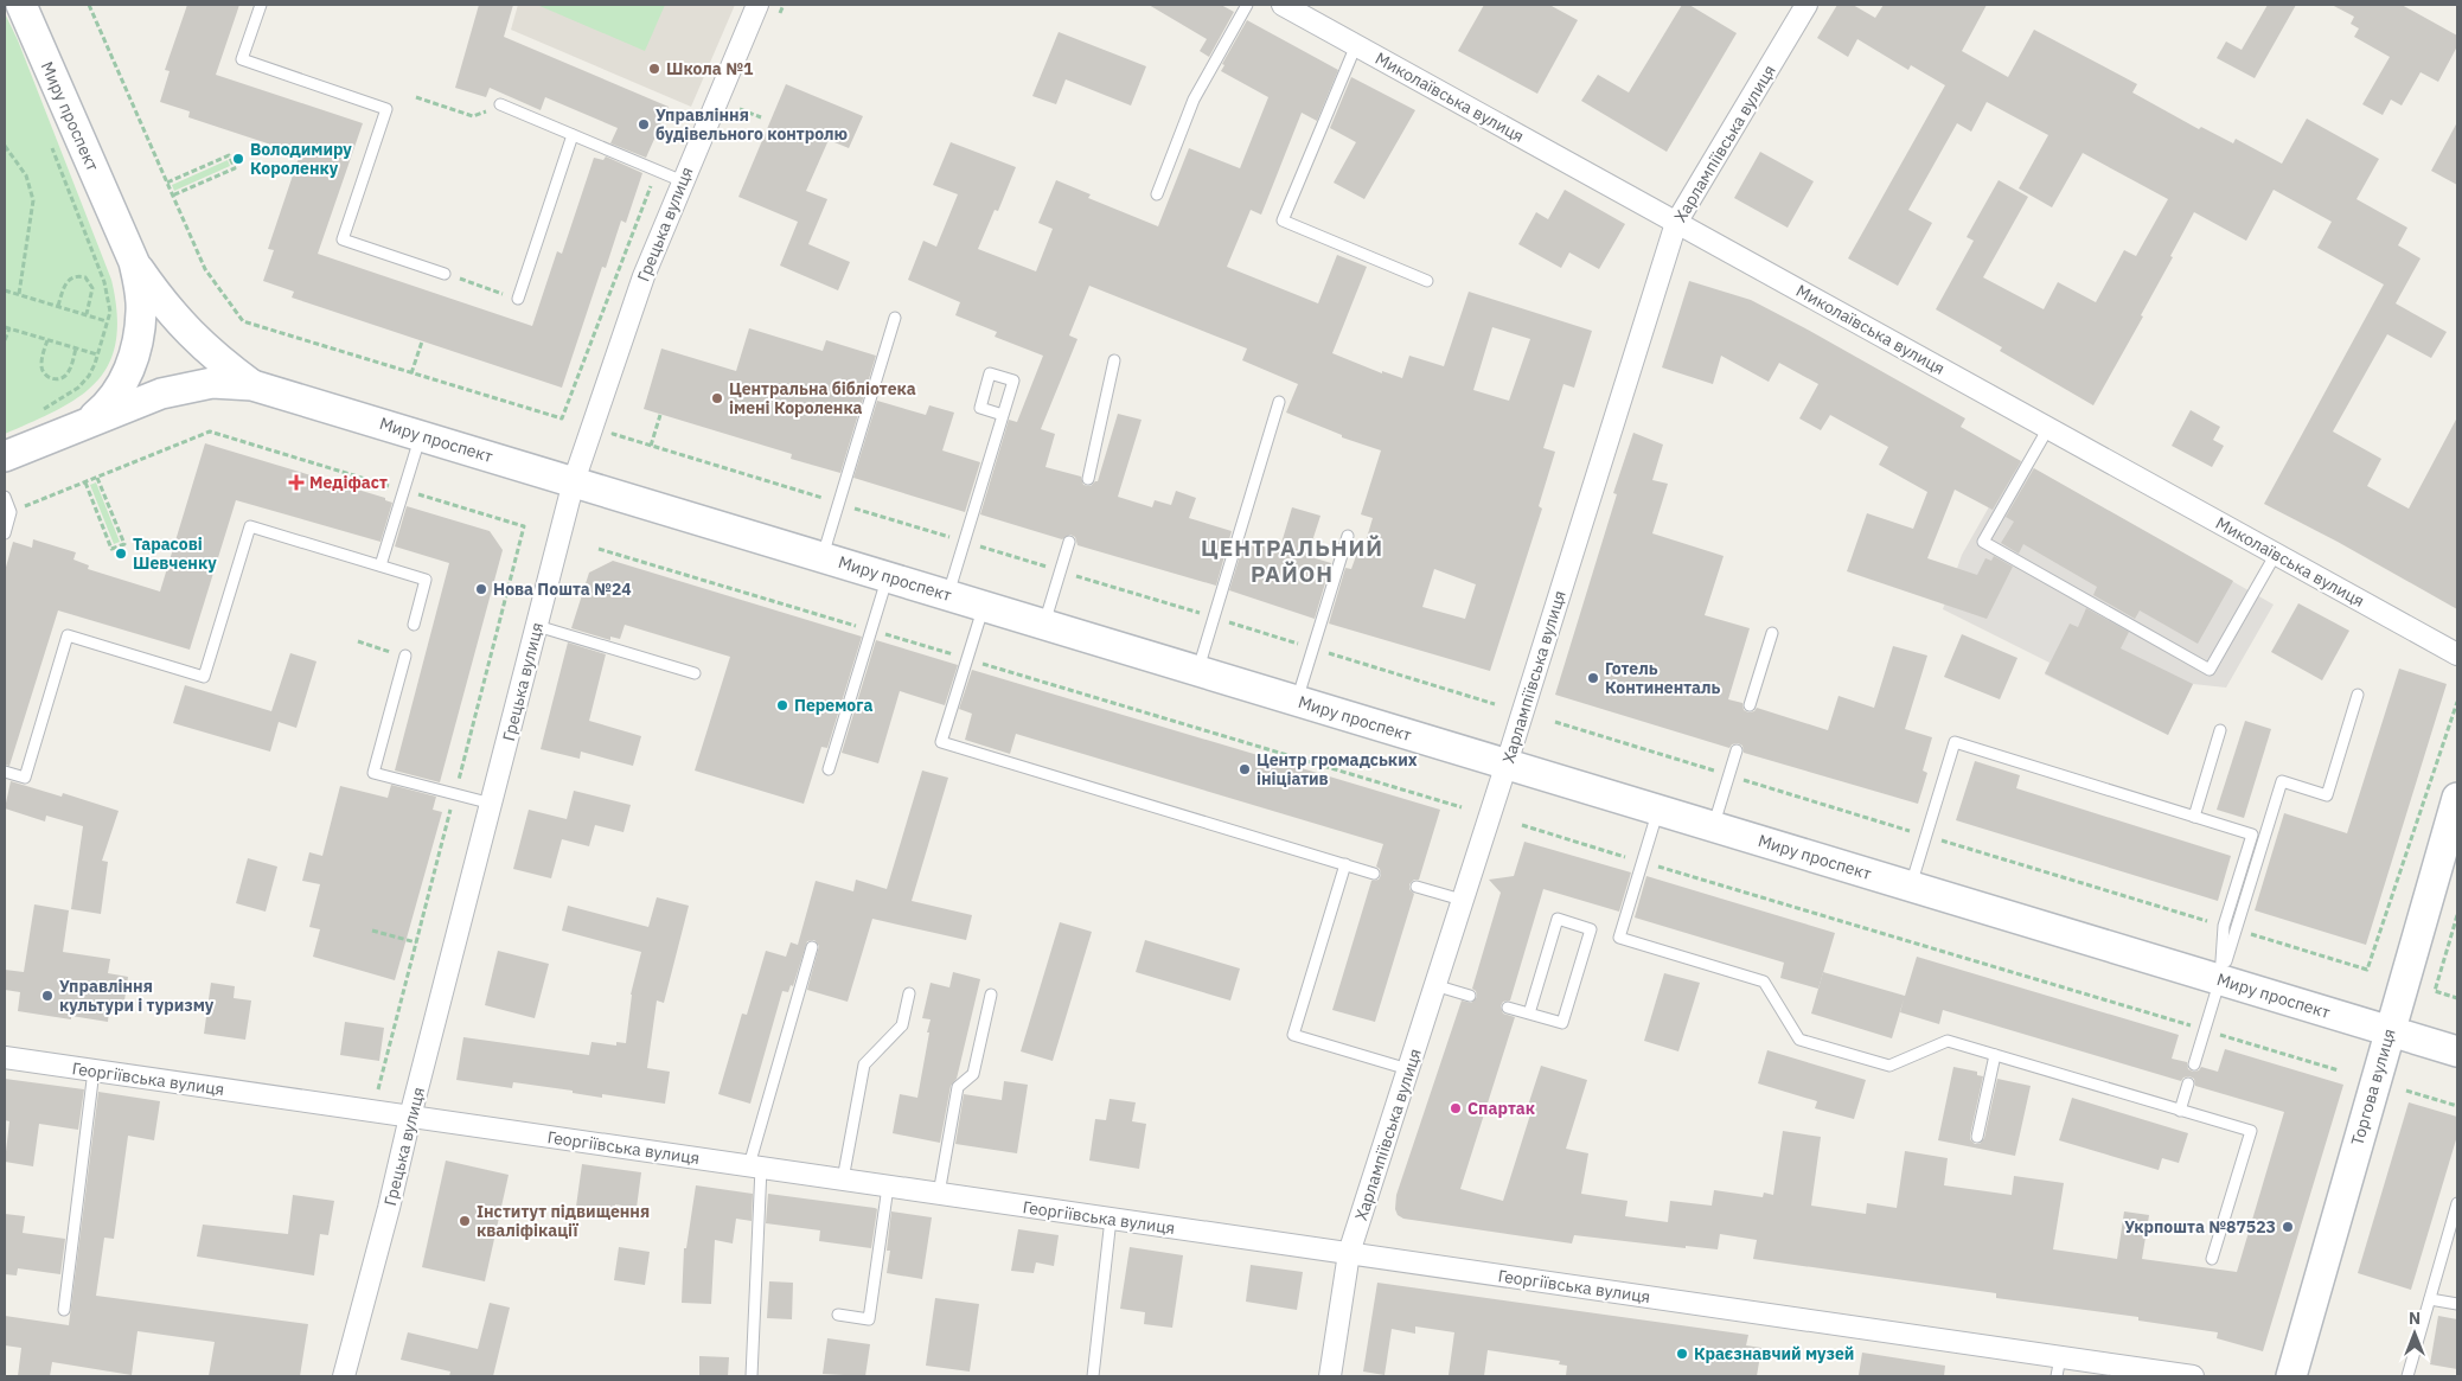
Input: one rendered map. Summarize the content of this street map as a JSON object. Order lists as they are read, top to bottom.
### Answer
{
  "streets": {
    "main road": ["Миру проспект", "Торгова вулиця"],
    "street": [
      "Миколаївська вулиця",
      "Харлампіївська вулиця",
      "Грецька вулиця",
      "Георгіївська вулиця"
    ]
  },
  "crossings": [
    ["Миколаївська вулиця", "Харлампіївська вулиця"],
    ["Миру проспект", "Харлампіївська вулиця"],
    ["Миру проспект", "Грецька вулиця"],
    ["Миру проспект", "Торгова вулиця"],
    ["Харлампіївська вулиця", "Георгіївська вулиця"],
    ["Грецька вулиця", "Георгіївська вулиця"]
  ],
  "districts": ["ЦЕНТРАЛЬНИЙ РАЙОН"],
  "places": {
    "other": [
      "Школа №1",
      "Управління будівельного контролю",
      "Володимиру Короленку",
      "Центральна бібліотека імені Короленка",
      "Тарасові Шевченку",
      "Нова Пошта №24",
      "Готель Континенталь",
      "Перемога",
      "Центр громадських ініціатив",
      "Управління культури і туризму",
      "Спартак",
      "Інститут підвищення кваліфікації",
      "Укрпошта №87523",
      "Краєзнавчий музей"
    ],
    "health": ["Медіфаст"]
  },
  "north": "top"
}
